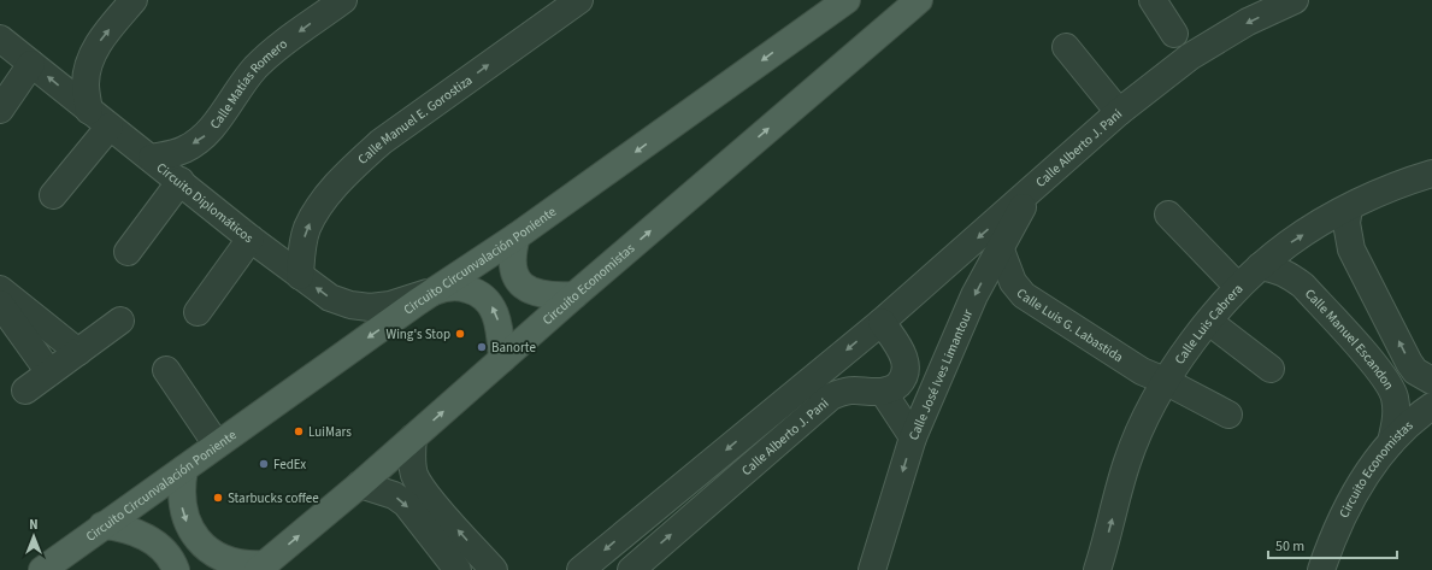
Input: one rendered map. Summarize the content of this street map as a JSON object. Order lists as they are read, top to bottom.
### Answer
{
  "streets": {
    "main road": ["Circuito Circunvalación Poniente", "Circuito Economistas"],
    "street": [
      "Calle Matías Romero",
      "Calle Manuel E. Gorostiza",
      "Calle Alberto J. Pani",
      "Circuito Diplomáticos",
      "Calle Luis G. Labastida",
      "Calle Luis Cabrera",
      "Calle Manuel Escandon",
      "Calle José Ives Limantour"
    ]
  },
  "crossings": [
    ["Calle Matías Romero", "Circuito Diplomáticos"],
    ["Calle Manuel E. Gorostiza", "Circuito Diplomáticos"],
    ["Calle Alberto J. Pani", "Calle José Ives Limantour"],
    ["Circuito Diplomáticos", "Circuito Circunvalación Poniente"],
    ["Circuito Economistas", "Calle Manuel Escandon"],
    ["Calle Luis G. Labastida", "Calle Luis Cabrera"],
    ["Calle Luis G. Labastida", "Calle José Ives Limantour"],
    ["Calle Luis Cabrera", "Calle Manuel Escandon"]
  ],
  "one_way": [
    "Circuito Diplomáticos",
    "Circuito Circunvalación Poniente",
    "Circuito Economistas",
    "Calle Luis Cabrera",
    "Calle José Ives Limantour"
  ],
  "places": [
    "Wing's Stop",
    "Banorte",
    "LuiMars",
    "FedEx",
    "Starbucks coffee"
  ],
  "scale_bar": "50 m",
  "north": "top"
}
